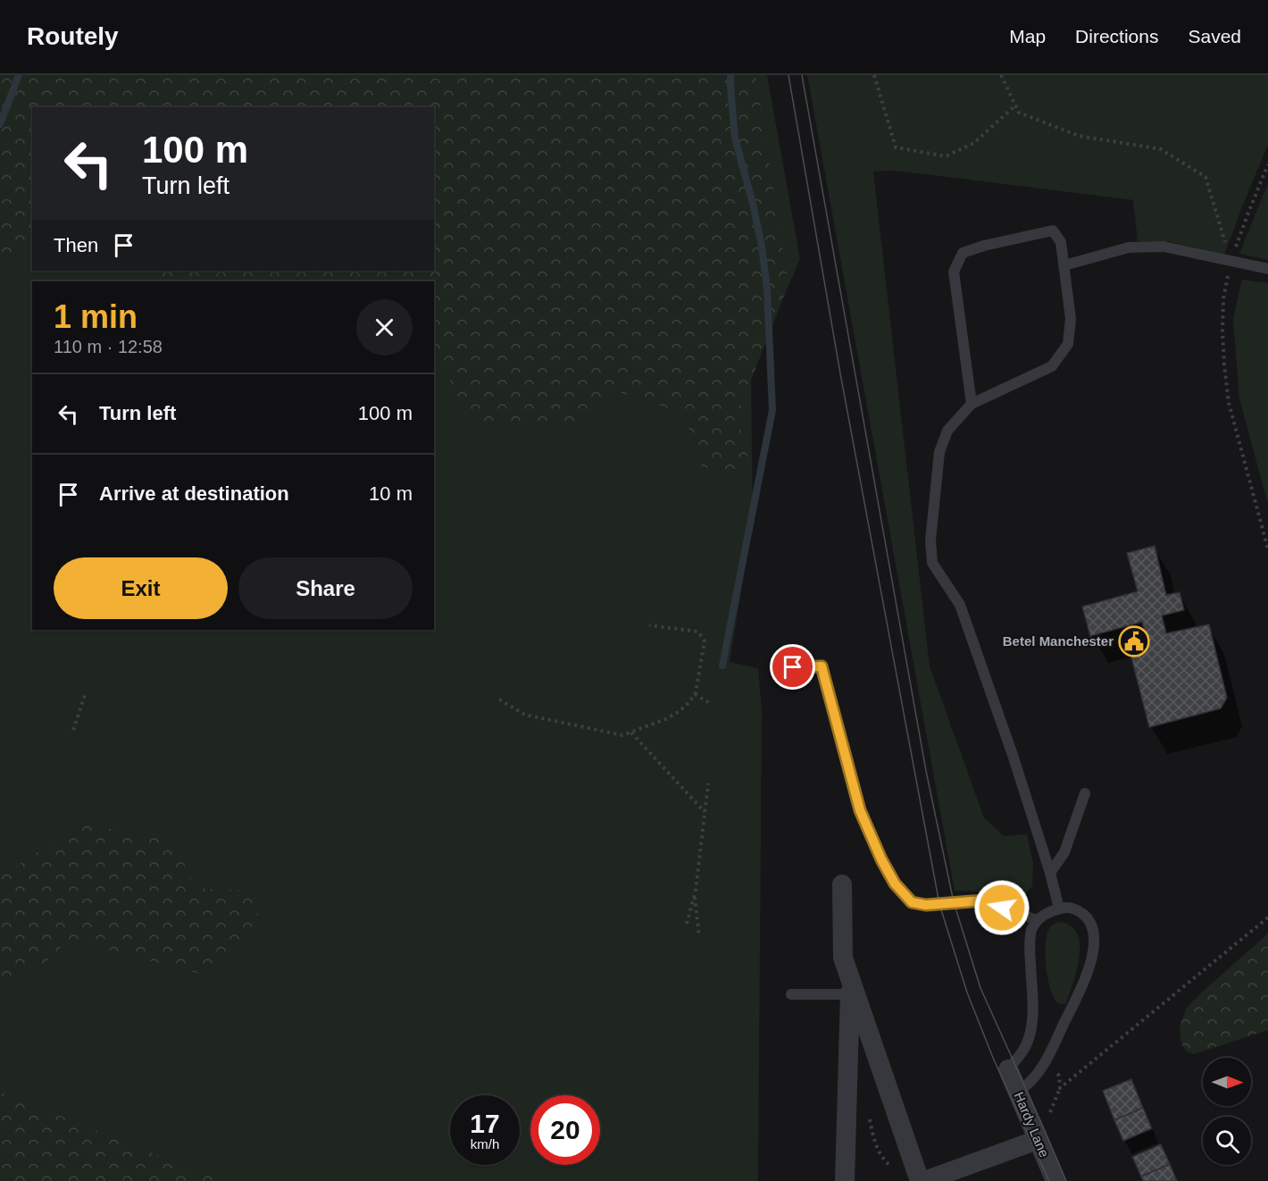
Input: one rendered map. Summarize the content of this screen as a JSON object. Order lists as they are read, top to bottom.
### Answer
{
  "streets": {
    "street": ["Hardy Lane"]
  },
  "places": {
    "public building": ["Betel Manchester"]
  },
  "north": "right",
  "page": {
    "header": "Routely",
    "nav": ["Map", "Directions", "Saved"],
    "turn": ["100 m", "Turn left"],
    "then": "Then",
    "heading": ["1 min", "110 m · 12:58"],
    "list": [
      {
        "name": "Turn left",
        "value": "100 m"
      },
      {
        "name": "Arrive at destination",
        "value": "10 m"
      }
    ],
    "buttons": ["Exit", "Share"],
    "speed": "17 km/h",
    "limit": "20"
  }
}
